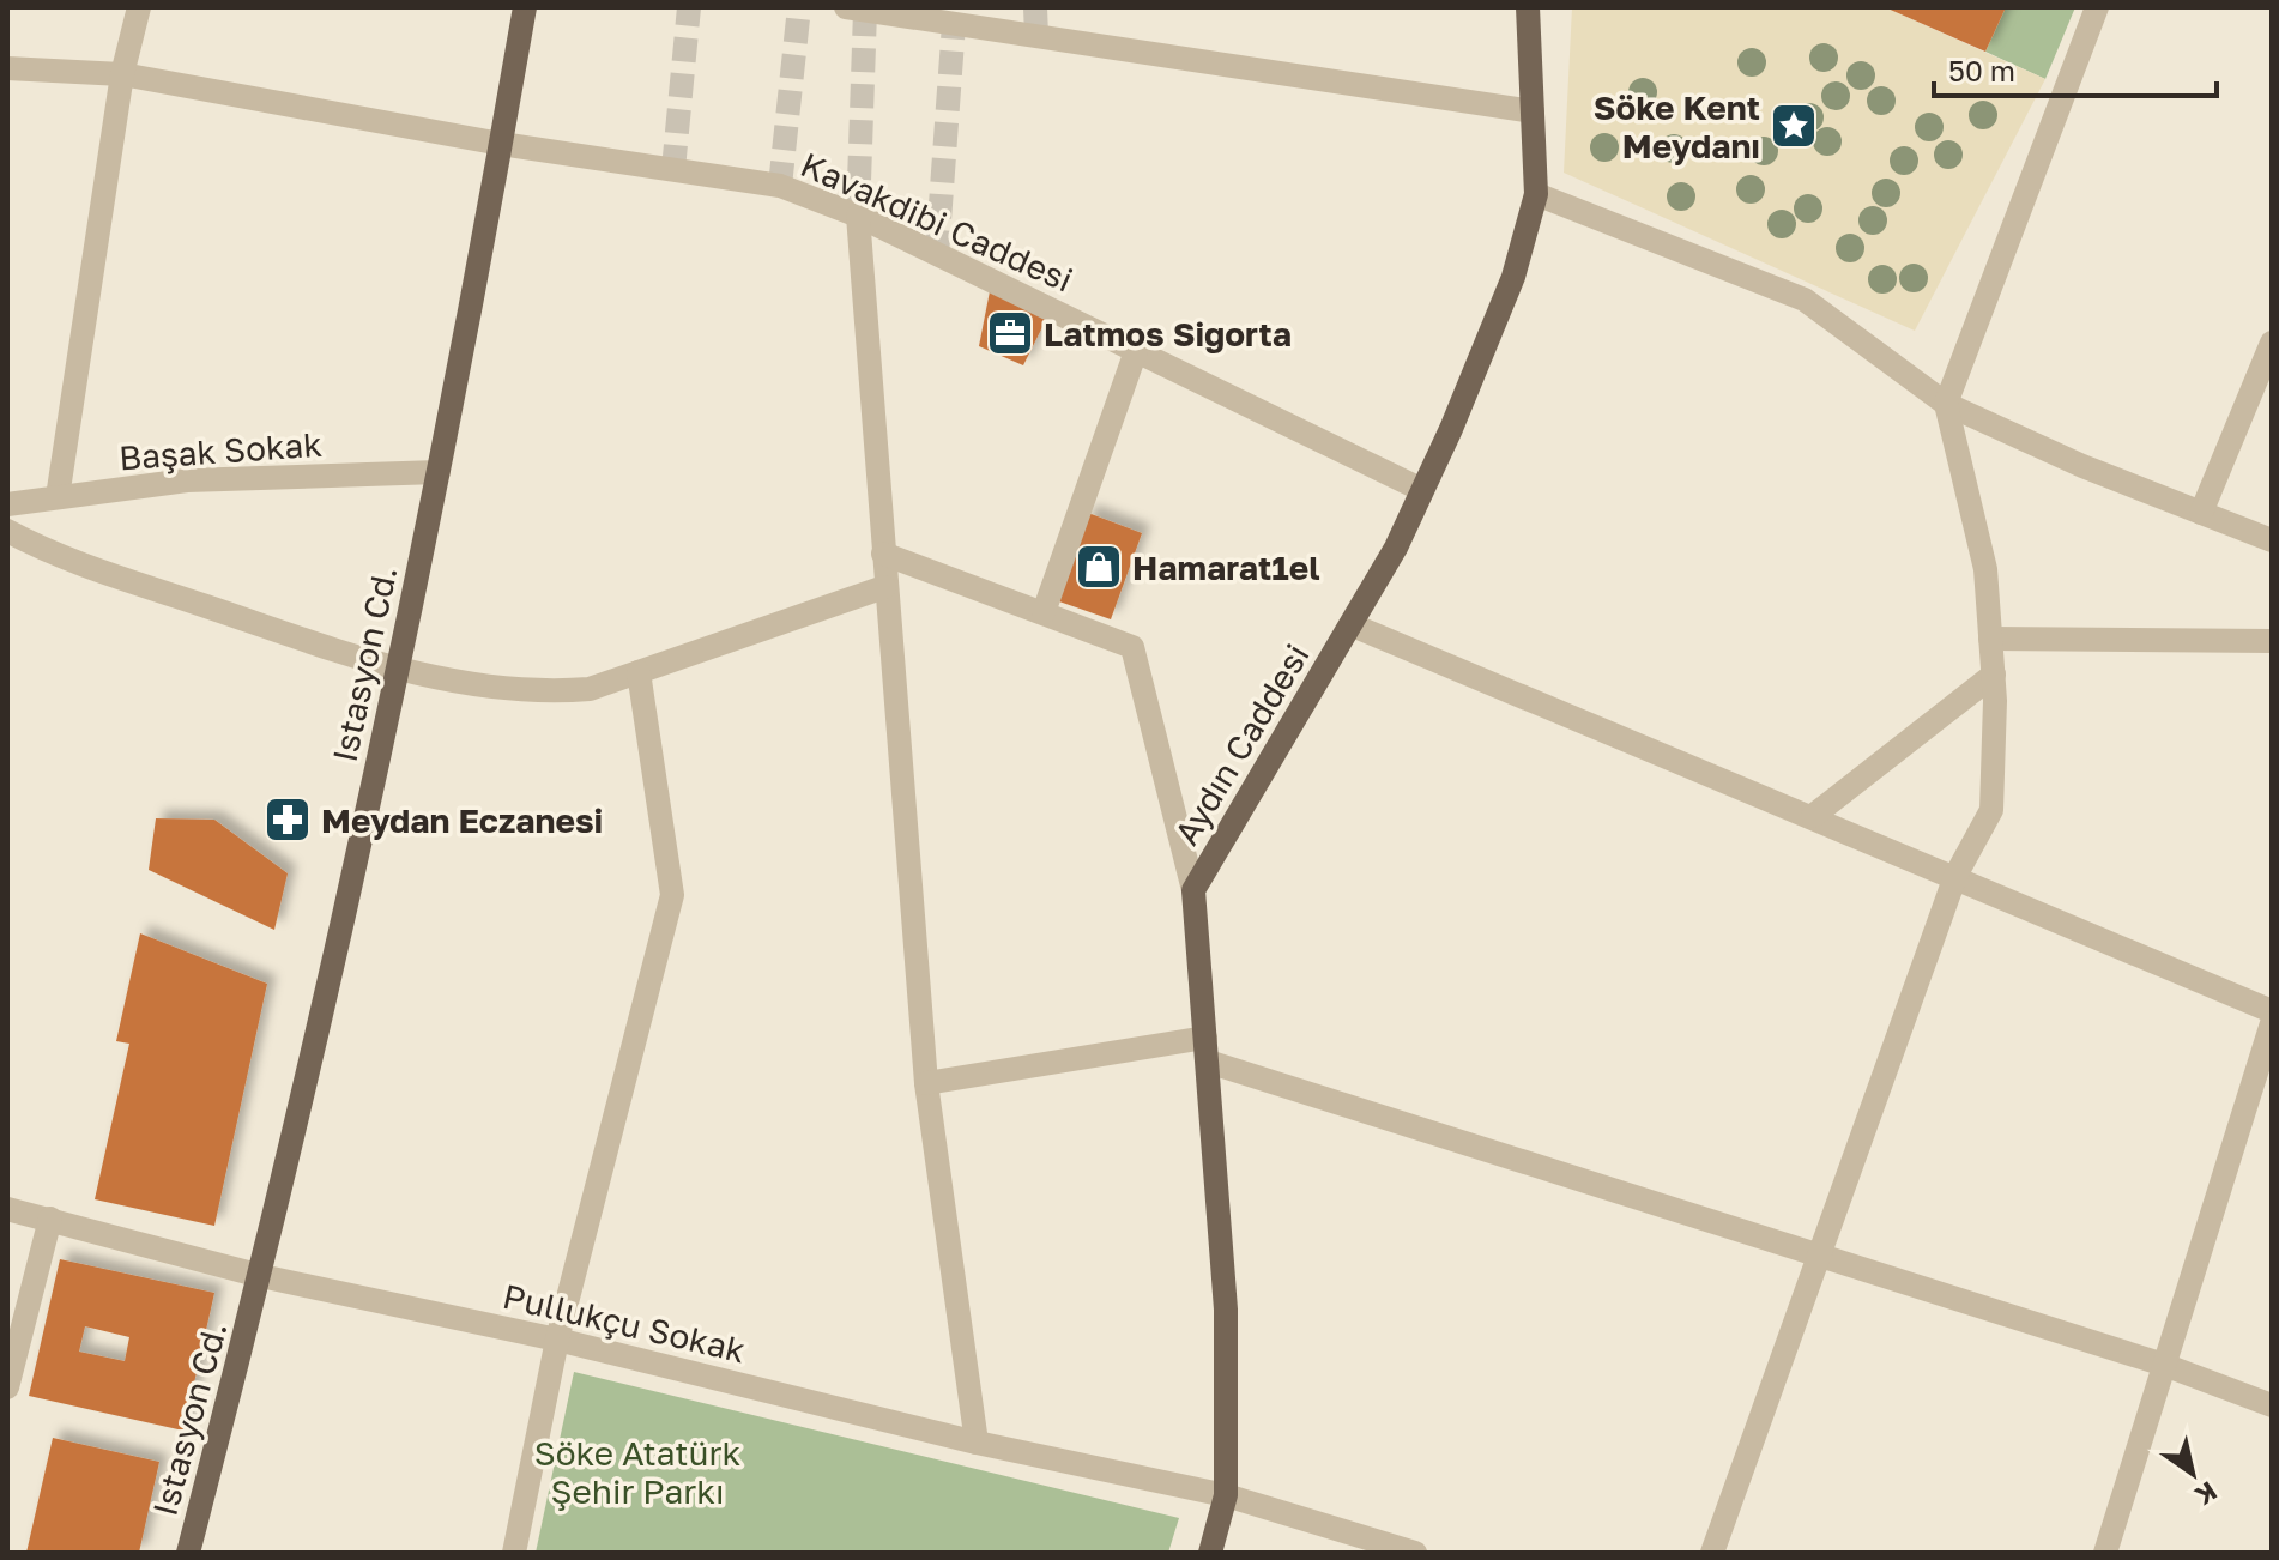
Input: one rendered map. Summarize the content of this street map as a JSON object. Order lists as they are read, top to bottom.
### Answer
{
  "streets": {
    "main road": ["Istasyon Cd.", "Aydın Caddesi"],
    "street": ["Kavakdibi Caddesi", "Başak Sokak", "Pullukçu Sokak"]
  },
  "crossings": [
    ["Kavakdibi Caddesi", "Istasyon Cd."],
    ["Kavakdibi Caddesi", "Aydın Caddesi"],
    ["Başak Sokak", "Istasyon Cd."],
    ["Istasyon Cd.", "Pullukçu Sokak"],
    ["Aydın Caddesi", "Pullukçu Sokak"]
  ],
  "parks": ["Söke Atatürk Şehir Parkı"],
  "places": {
    "place": ["Söke Kent Meydanı"],
    "office": ["Latmos Sigorta"],
    "shop": ["Hamarat1el"],
    "pharmacy": ["Meydan Eczanesi"]
  },
  "scale_bar": "50 m",
  "north": "bottom right"
}
